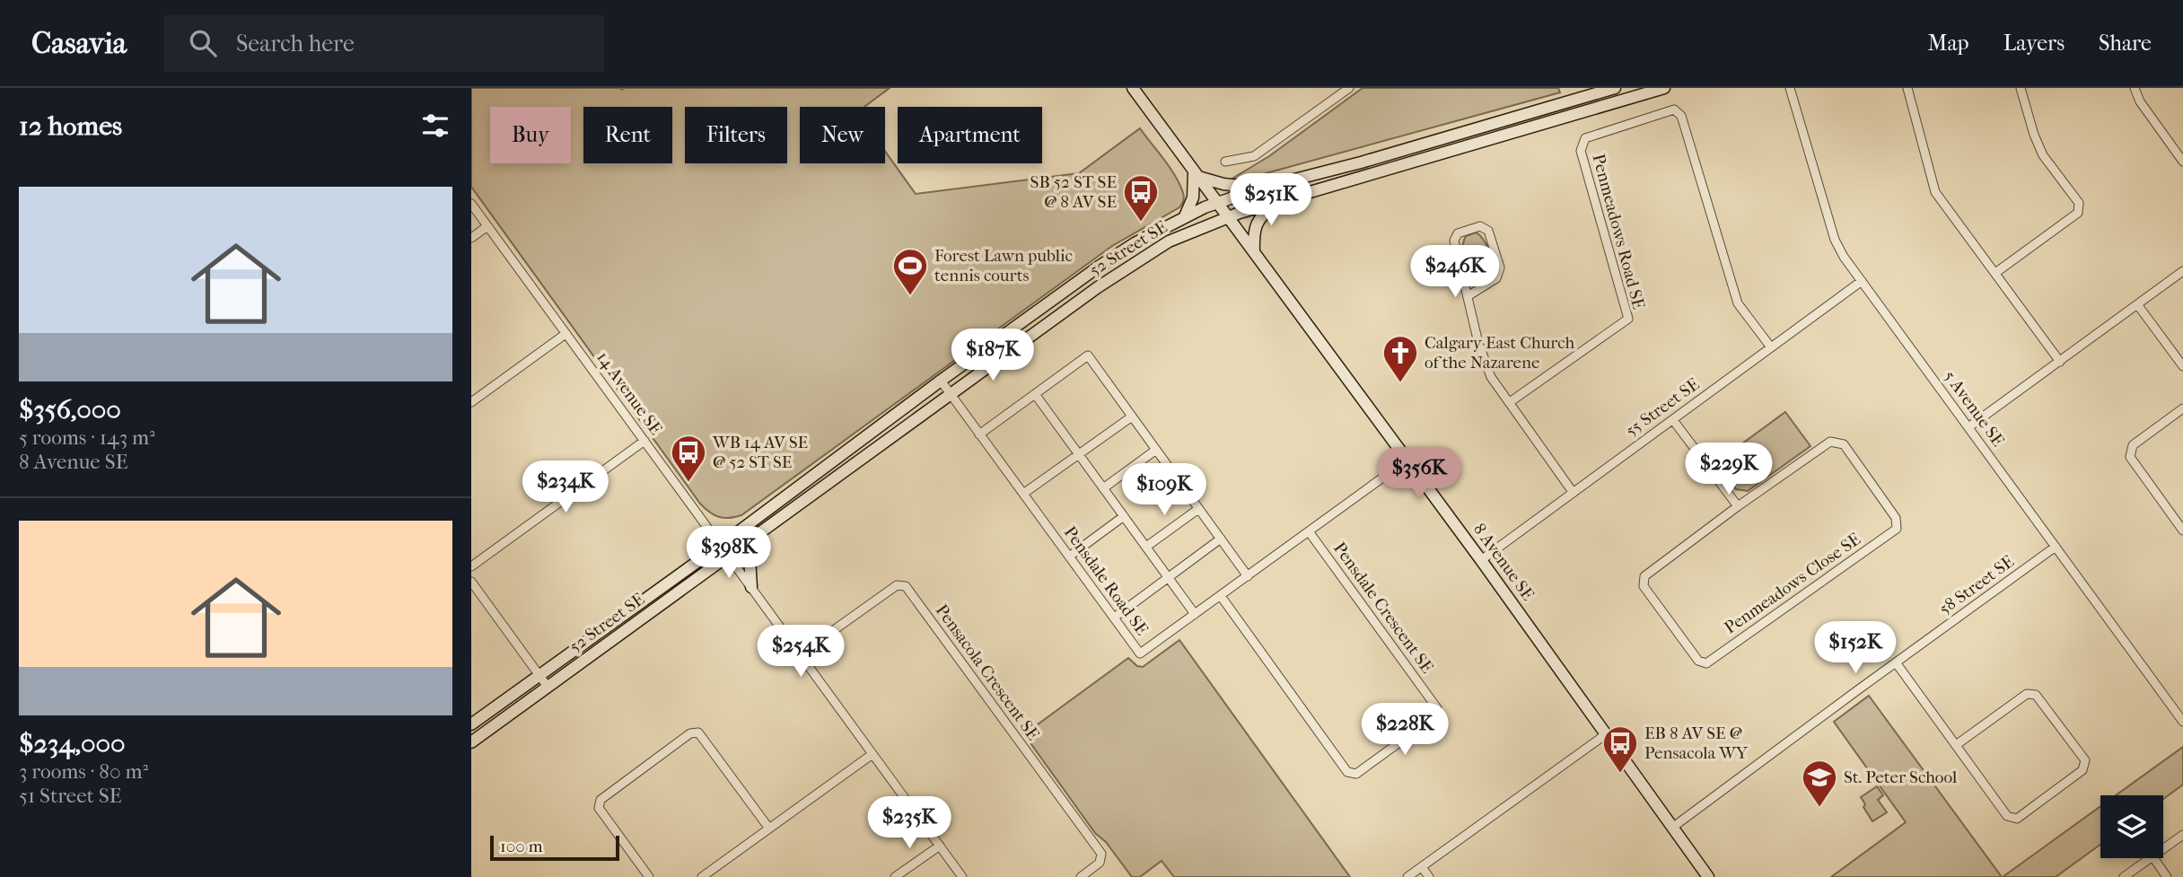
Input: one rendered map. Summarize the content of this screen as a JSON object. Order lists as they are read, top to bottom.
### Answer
{
  "streets": {
    "main road": ["52 Street SE", "8 Avenue SE"],
    "street": [
      "Penmeadows Road SE",
      "14 Avenue SE",
      "55 Street SE",
      "5 Avenue SE",
      "Pensdale Road SE",
      "Penmeadows Close SE",
      "58 Street SE",
      "Pensdale Crescent SE",
      "Pensacola Crescent SE"
    ]
  },
  "crossings": [
    ["Penmeadows Road SE", "55 Street SE"],
    ["52 Street SE", "14 Avenue SE"],
    ["52 Street SE", "8 Avenue SE"],
    ["52 Street SE", "Pensdale Road SE"],
    ["14 Avenue SE", "Pensacola Crescent SE"],
    ["55 Street SE", "5 Avenue SE"],
    ["55 Street SE", "8 Avenue SE"],
    ["5 Avenue SE", "58 Street SE"],
    ["8 Avenue SE", "Pensdale Road SE"],
    ["8 Avenue SE", "58 Street SE"],
    ["Pensdale Road SE", "Pensdale Crescent SE"]
  ],
  "places": {
    "bus stop": ["SB 52 ST SE @ 8 AV SE", "WB 14 AV SE @ 52 ST SE", "EB 8 AV SE @ Pensacola WY"],
    "sports": ["Forest Lawn public tennis courts"],
    "church": ["Calgary East Church of the Nazarene"],
    "school or university": ["St. Peter School"]
  },
  "scale_bar": "100 m",
  "page": {
    "header": "Casavia",
    "search": "Search here",
    "nav": ["Map", "Layers", "Share"],
    "heading": "12 homes",
    "chip": [
      "Buy",
      "Rent",
      "Filters",
      "New",
      "Apartment"
    ],
    "list": [
      {
        "name": "$356,000",
        "note": "5 rooms · 143 m² · 8 Avenue SE"
      },
      {
        "name": "$234,000",
        "note": "3 rooms · 80 m² · 51 Street SE"
      }
    ],
    "price": [
      "$251K",
      "$246K",
      "$187K",
      "$229K",
      "$356K",
      "$234K",
      "$109K",
      "$398K",
      "$152K",
      "$254K",
      "$228K",
      "$235K"
    ],
    "scale": "100 m"
  }
}
